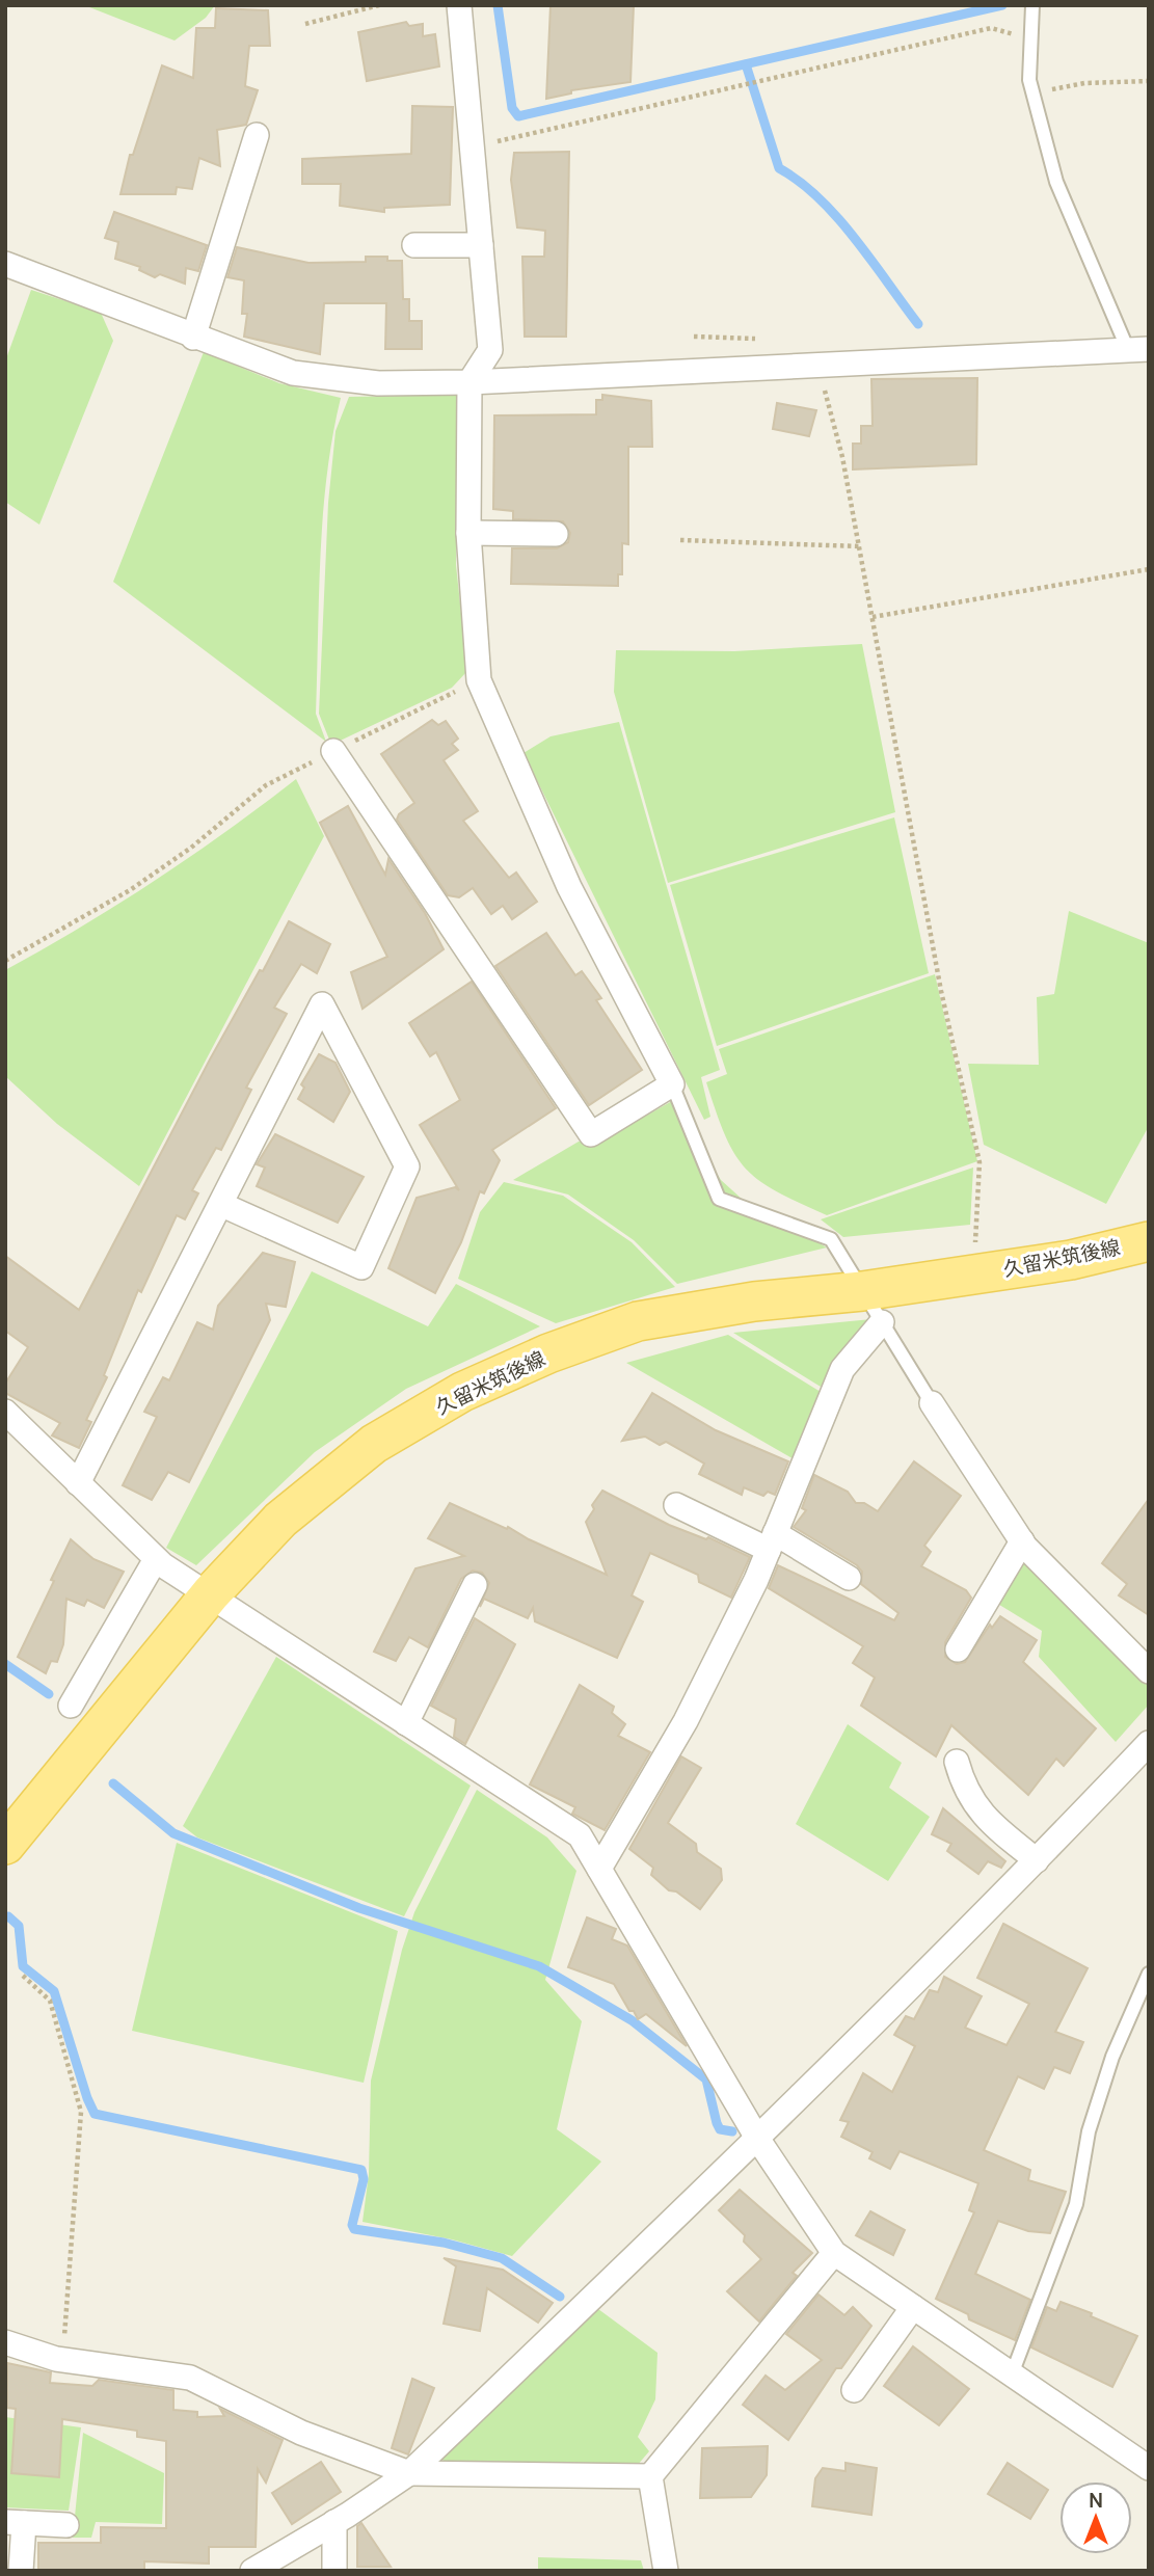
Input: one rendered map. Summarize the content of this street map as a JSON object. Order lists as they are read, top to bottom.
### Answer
{
  "streets": {
    "main road": ["久留米筑後線"]
  },
  "north": "top"
}
